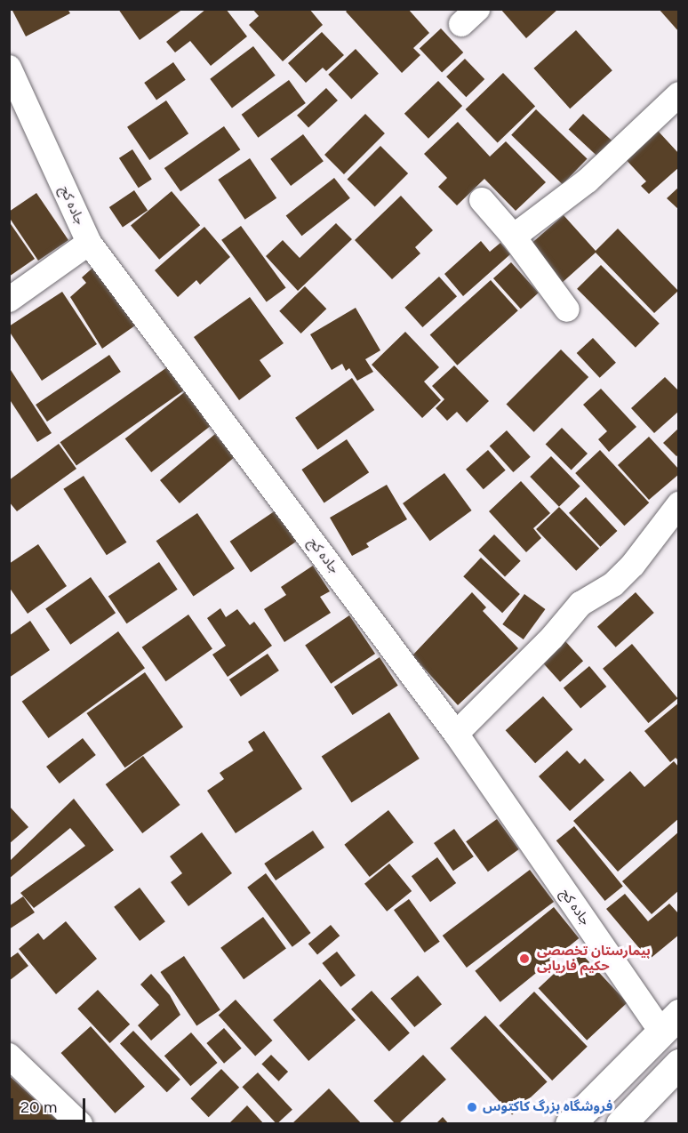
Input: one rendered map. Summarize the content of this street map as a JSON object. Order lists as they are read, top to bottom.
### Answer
{
  "streets": {
    "street": ["جاده کج"]
  },
  "places": ["بیمارستان تخصصی حکیم فاریابی", "فروشگاه بزرگ کاکتوس"],
  "scale_bar": "20 m"
}
